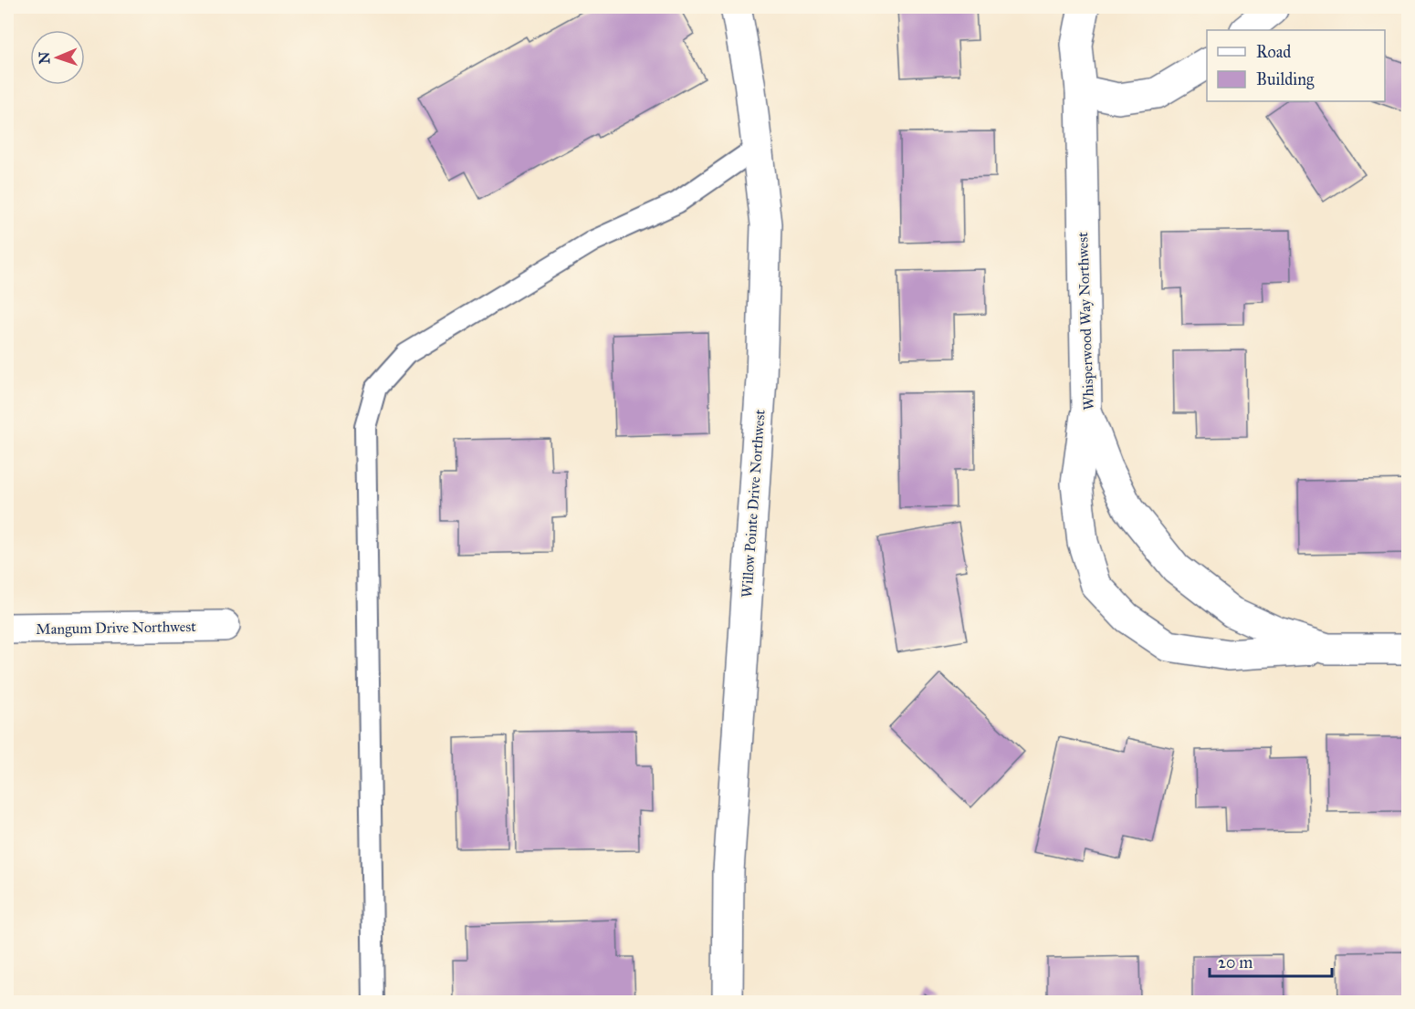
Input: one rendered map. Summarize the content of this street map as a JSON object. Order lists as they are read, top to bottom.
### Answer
{
  "streets": {
    "street": ["Whisperwood Way Northwest", "Willow Pointe Drive Northwest", "Mangum Drive Northwest"]
  },
  "legend": ["Road", "Building"],
  "scale_bar": "20 m",
  "north": "left"
}
